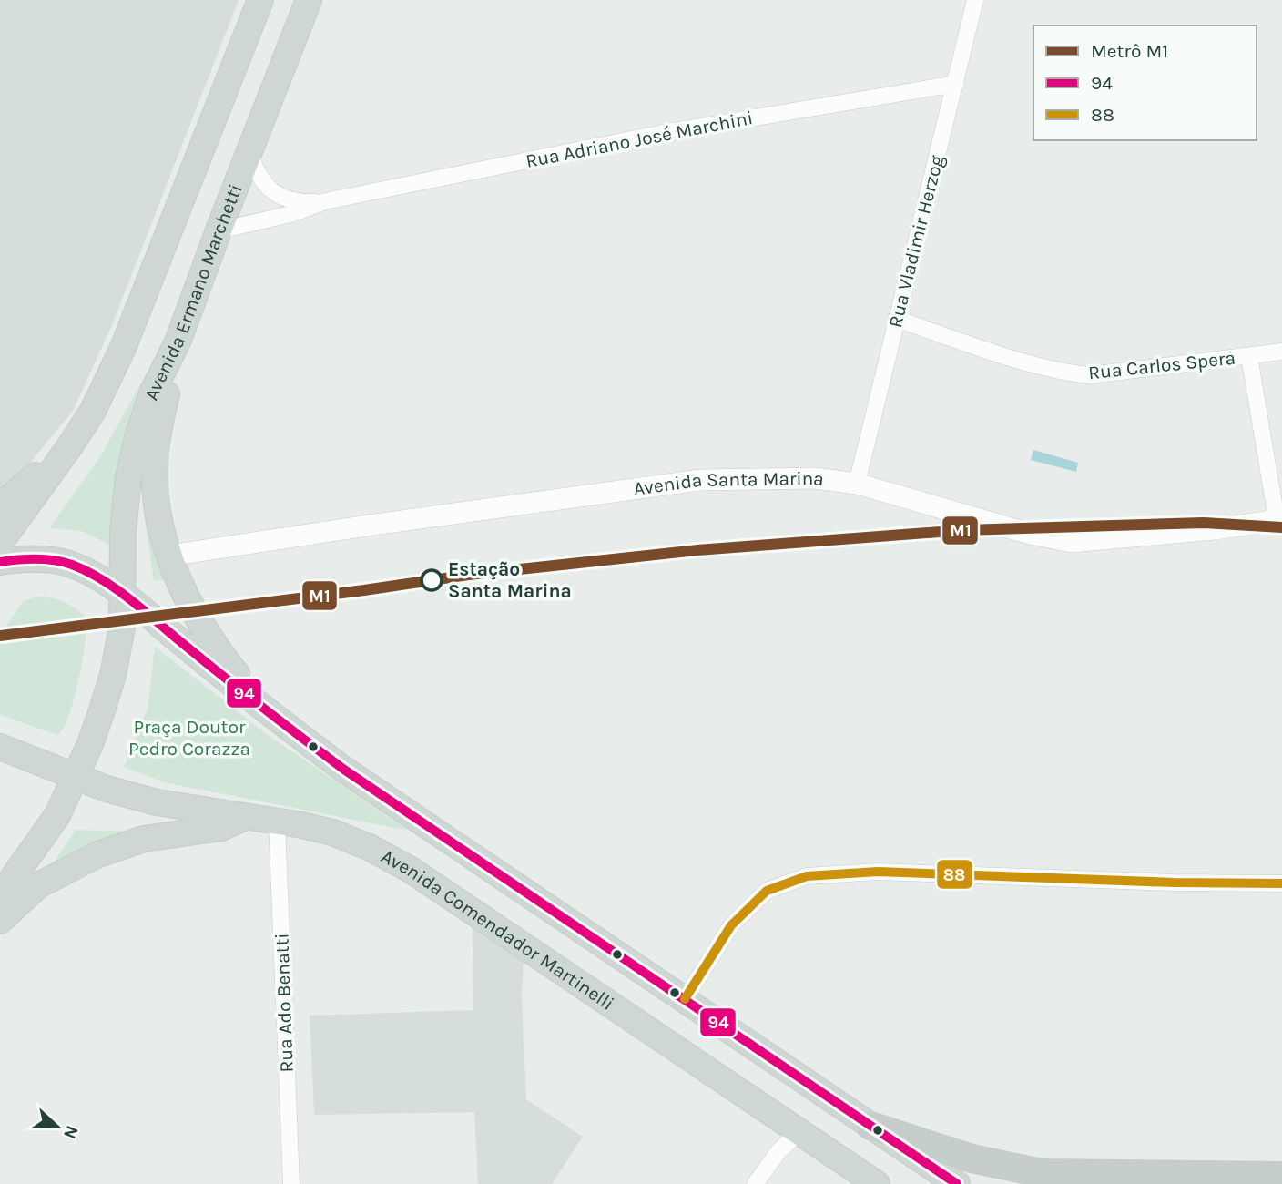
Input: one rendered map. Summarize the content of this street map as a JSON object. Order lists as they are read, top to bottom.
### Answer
{
  "streets": {
    "main road": ["Avenida Ermano Marchetti", "Avenida Comendador Martinelli"],
    "street": [
      "Rua Adriano José Marchini",
      "Rua Vladimir Herzog",
      "Rua Carlos Spera",
      "Avenida Santa Marina",
      "Rua Ado Benatti"
    ]
  },
  "crossings": [
    ["Rua Adriano José Marchini", "Rua Vladimir Herzog"],
    ["Rua Adriano José Marchini", "Avenida Ermano Marchetti"],
    ["Rua Vladimir Herzog", "Rua Carlos Spera"],
    ["Rua Vladimir Herzog", "Avenida Santa Marina"],
    ["Avenida Comendador Martinelli", "Rua Ado Benatti"]
  ],
  "parks": ["Praça Doutor Pedro Corazza"],
  "places": ["Estação Santa Marina"],
  "lines": ["metro line M1", "transit line 94", "transit line 88"],
  "legend": ["Metrô M1", "94", "88"],
  "north": "right"
}
